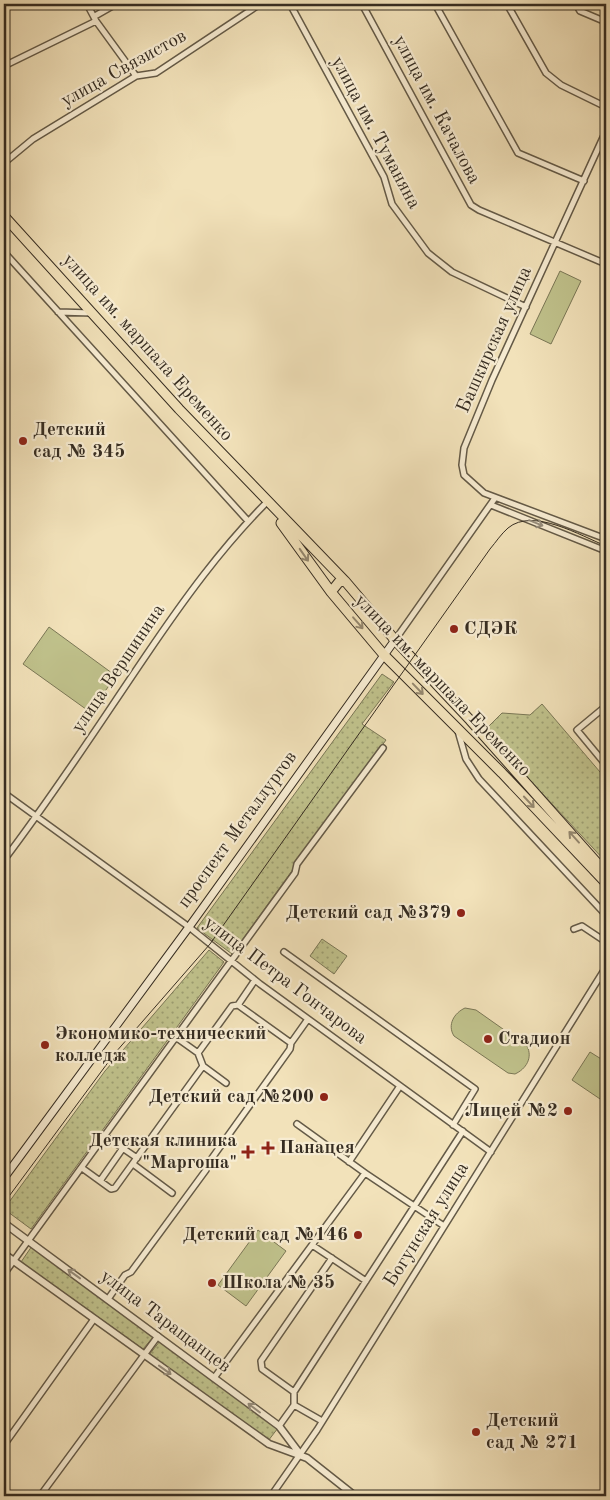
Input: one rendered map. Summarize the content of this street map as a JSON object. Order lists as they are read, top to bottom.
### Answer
{
  "streets": {
    "highway": ["улица им. маршала Еременко"],
    "main road": ["проспект Металлургов"],
    "street": [
      "улица Связистов",
      "улица им. Качалова",
      "улица им. Туманяна",
      "Башкирская улица",
      "улица Вершинина",
      "улица Петра Гончарова",
      "Богунская улица",
      "улица Таращанцев"
    ]
  },
  "crossings": [
    ["улица им. Качалова", "Башкирская улица"],
    ["улица им. Туманяна", "Башкирская улица"],
    ["Башкирская улица", "проспект Металлургов"],
    ["улица им. маршала Еременко", "улица Вершинина"],
    ["улица им. маршала Еременко", "проспект Металлургов"],
    ["улица Вершинина", "улица Петра Гончарова"],
    ["проспект Металлургов", "улица Петра Гончарова"],
    ["улица Петра Гончарова", "Богунская улица"],
    ["Богунская улица", "улица Таращанцев"]
  ],
  "places": {
    "other": [
      "Детский сад № 345",
      "СДЭК",
      "Детский сад №379",
      "Стадион",
      "Экономико-технический колледж",
      "Детский сад №200",
      "Лицей №2",
      "Детский сад №146",
      "Школа № 35",
      "Детский сад № 271"
    ],
    "health": ["Панацея", "Детская клиника \"Маргоша\""]
  }
}
